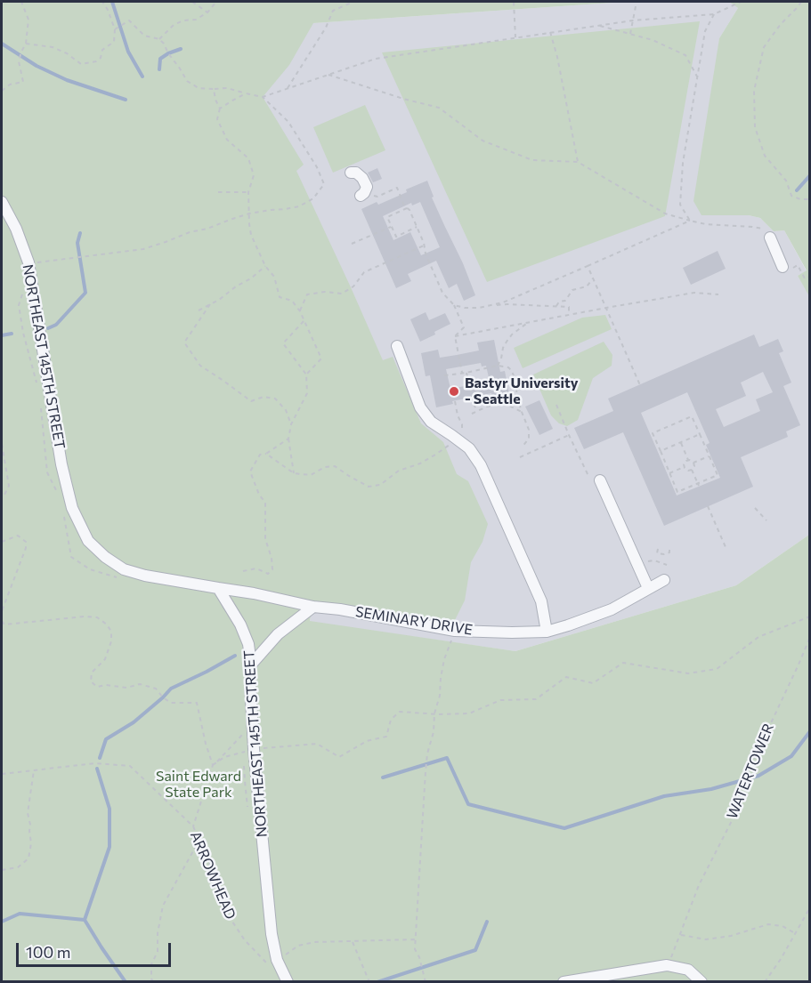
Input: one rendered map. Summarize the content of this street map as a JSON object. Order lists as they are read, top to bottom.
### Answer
{
  "streets": {
    "street": ["NORTHEAST 145TH STREET", "SEMINARY DRIVE"],
    "path": ["WATERTOWER", "ARROWHEAD"]
  },
  "crossings": [
    ["NORTHEAST 145TH STREET", "SEMINARY DRIVE"]
  ],
  "parks": ["Saint Edward State Park"],
  "places": ["Bastyr University - Seattle"],
  "scale_bar": "100 m"
}
